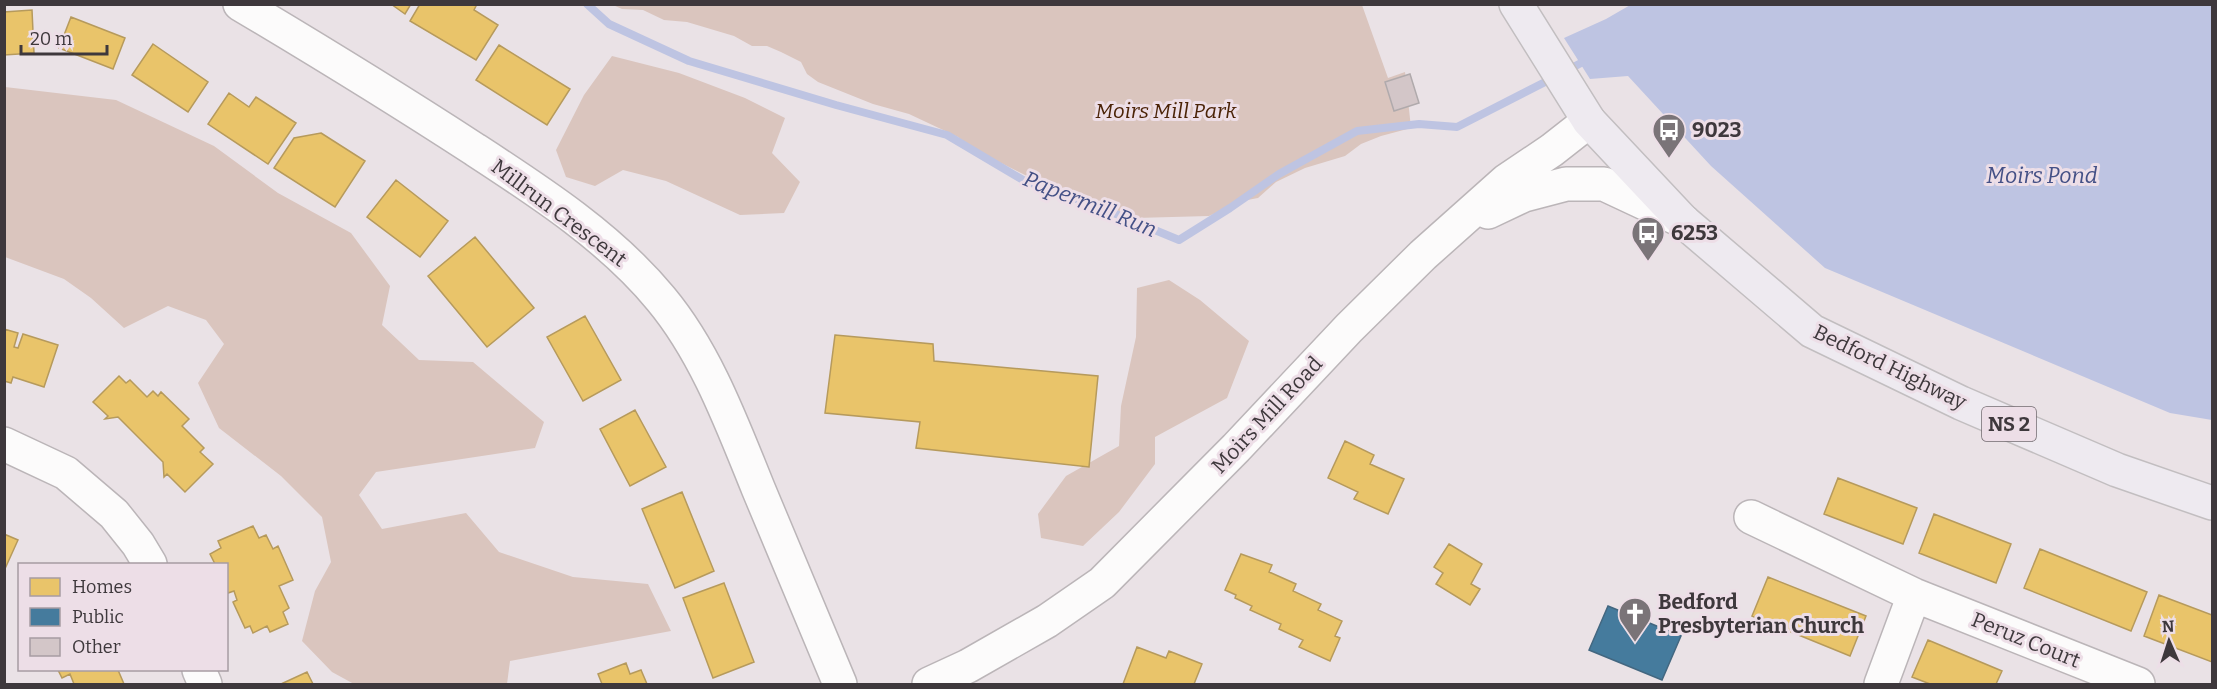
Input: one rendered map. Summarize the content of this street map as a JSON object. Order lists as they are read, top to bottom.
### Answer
{
  "streets": {
    "main road": ["Bedford Highway", "NS 2"],
    "street": ["Millrun Crescent", "Moirs Mill Road", "Peruz Court"]
  },
  "crossings": [
    ["Bedford Highway", "Moirs Mill Road"]
  ],
  "water": ["Moirs Pond", "Papermill Run"],
  "parks": ["Moirs Mill Park"],
  "places": {
    "bus stop": ["9023", "6253"],
    "church": ["Bedford Presbyterian Church"]
  },
  "legend": ["Homes", "Public", "Other"],
  "scale_bar": "20 m",
  "north": "top"
}
